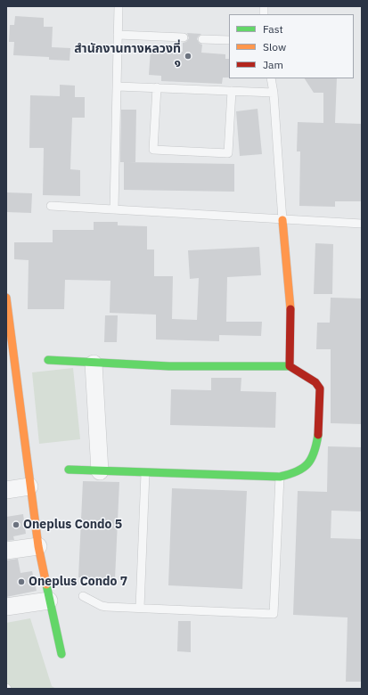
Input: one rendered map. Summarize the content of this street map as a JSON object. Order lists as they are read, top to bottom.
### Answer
{
  "places": ["สำนักงานทางหลวงที่ ๑", "Oneplus Condo 5", "Oneplus Condo 7"],
  "legend": ["Fast", "Slow", "Jam"]
}
